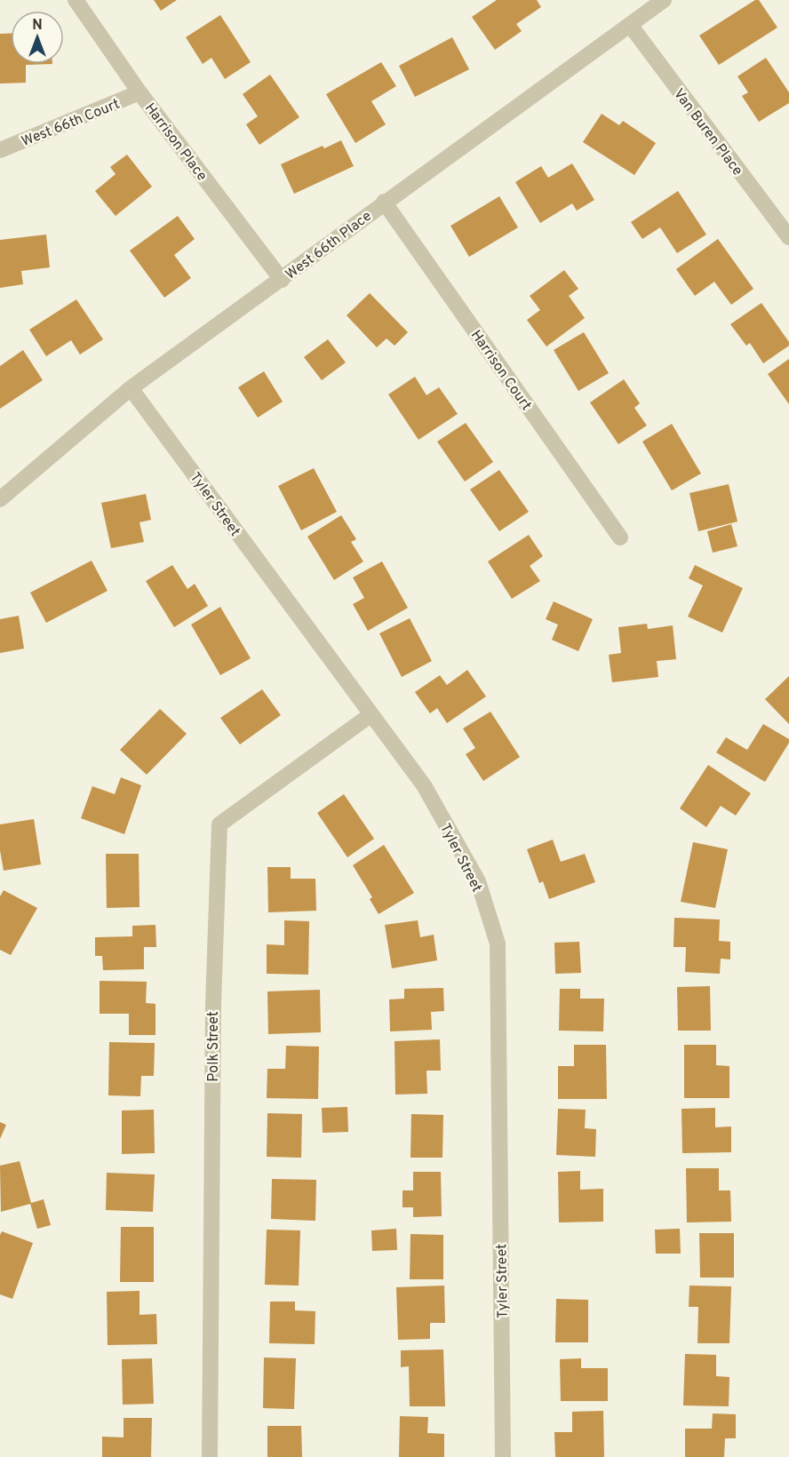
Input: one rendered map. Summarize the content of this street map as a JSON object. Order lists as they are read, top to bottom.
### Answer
{
  "streets": {
    "street": [
      "West 66th Court",
      "Van Buren Place",
      "Harrison Place",
      "West 66th Place",
      "Harrison Court",
      "Tyler Street",
      "Polk Street"
    ]
  },
  "crossings": [
    ["West 66th Court", "Harrison Place"],
    ["Van Buren Place", "West 66th Place"],
    ["Harrison Place", "West 66th Place"],
    ["West 66th Place", "Harrison Court"],
    ["West 66th Place", "Tyler Street"],
    ["Tyler Street", "Polk Street"]
  ],
  "north": "top"
}
